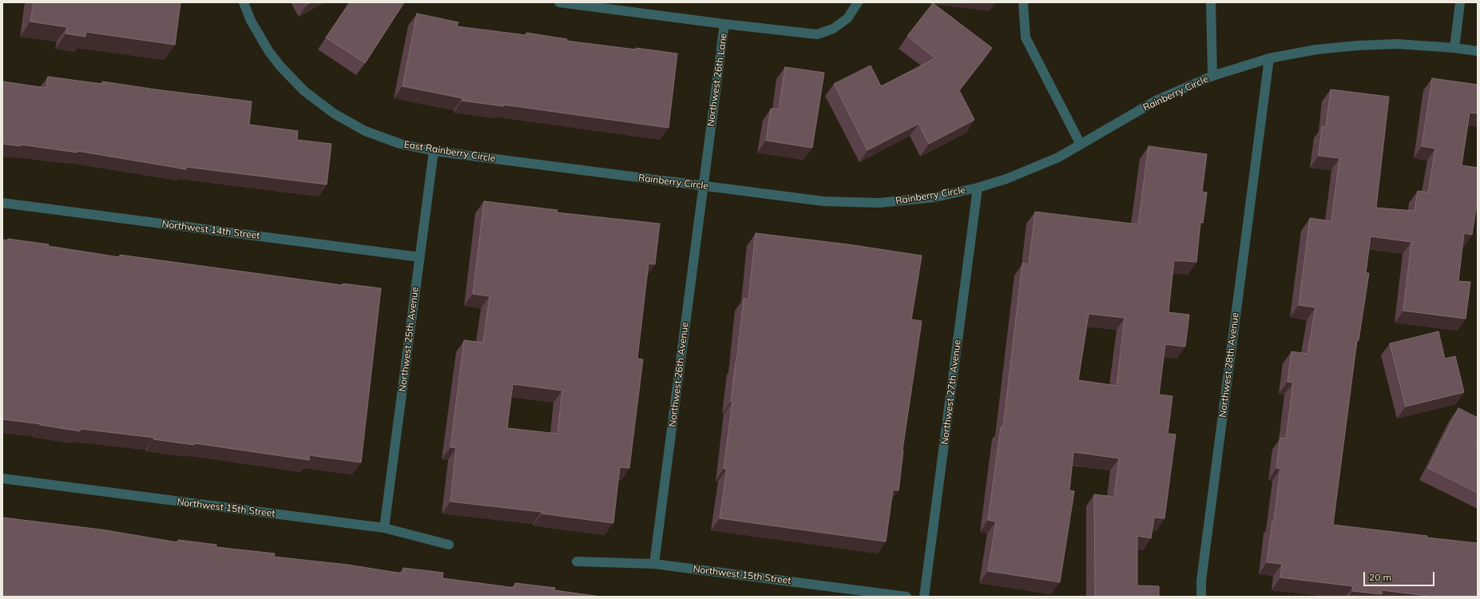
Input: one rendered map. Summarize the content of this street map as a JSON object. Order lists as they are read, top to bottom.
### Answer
{
  "streets": {
    "street": [
      "Northwest 26th Lane",
      "Rainberry Circle",
      "East Rainberry Circle",
      "Northwest 14th Street",
      "Northwest 25th Avenue",
      "Northwest 28th Avenue",
      "Northwest 26th Avenue",
      "Northwest 27th Avenue",
      "Northwest 15th Street"
    ]
  },
  "crossings": [
    ["Northwest 26th Lane", "Rainberry Circle"],
    ["Northwest 26th Lane", "Northwest 26th Avenue"],
    ["Rainberry Circle", "East Rainberry Circle"],
    ["Rainberry Circle", "Northwest 28th Avenue"],
    ["Rainberry Circle", "Northwest 26th Avenue"],
    ["Rainberry Circle", "Northwest 27th Avenue"],
    ["East Rainberry Circle", "Northwest 25th Avenue"],
    ["Northwest 14th Street", "Northwest 25th Avenue"],
    ["Northwest 25th Avenue", "Northwest 15th Street"],
    ["Northwest 26th Avenue", "Northwest 15th Street"]
  ],
  "scale_bar": "20 m"
}
